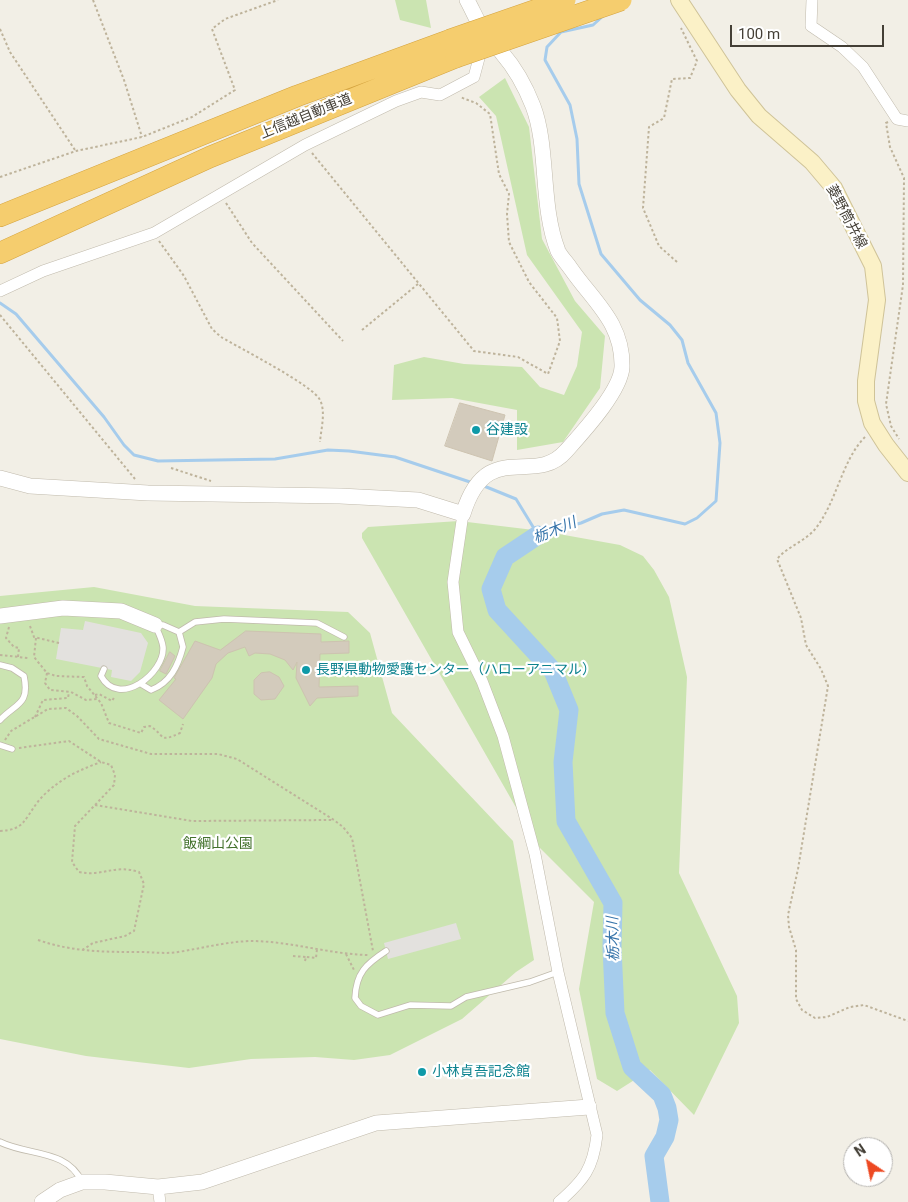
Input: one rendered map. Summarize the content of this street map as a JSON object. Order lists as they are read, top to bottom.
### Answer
{
  "streets": {
    "highway": ["上信越自動車道"],
    "main road": ["菱野筒井線"]
  },
  "water": ["栃木川"],
  "parks": ["飯綱山公園"],
  "places": ["谷建設", "長野県動物愛護センター（ハローアニマル）", "小林貞吾記念館"],
  "scale_bar": "100 m",
  "north": "top left"
}
